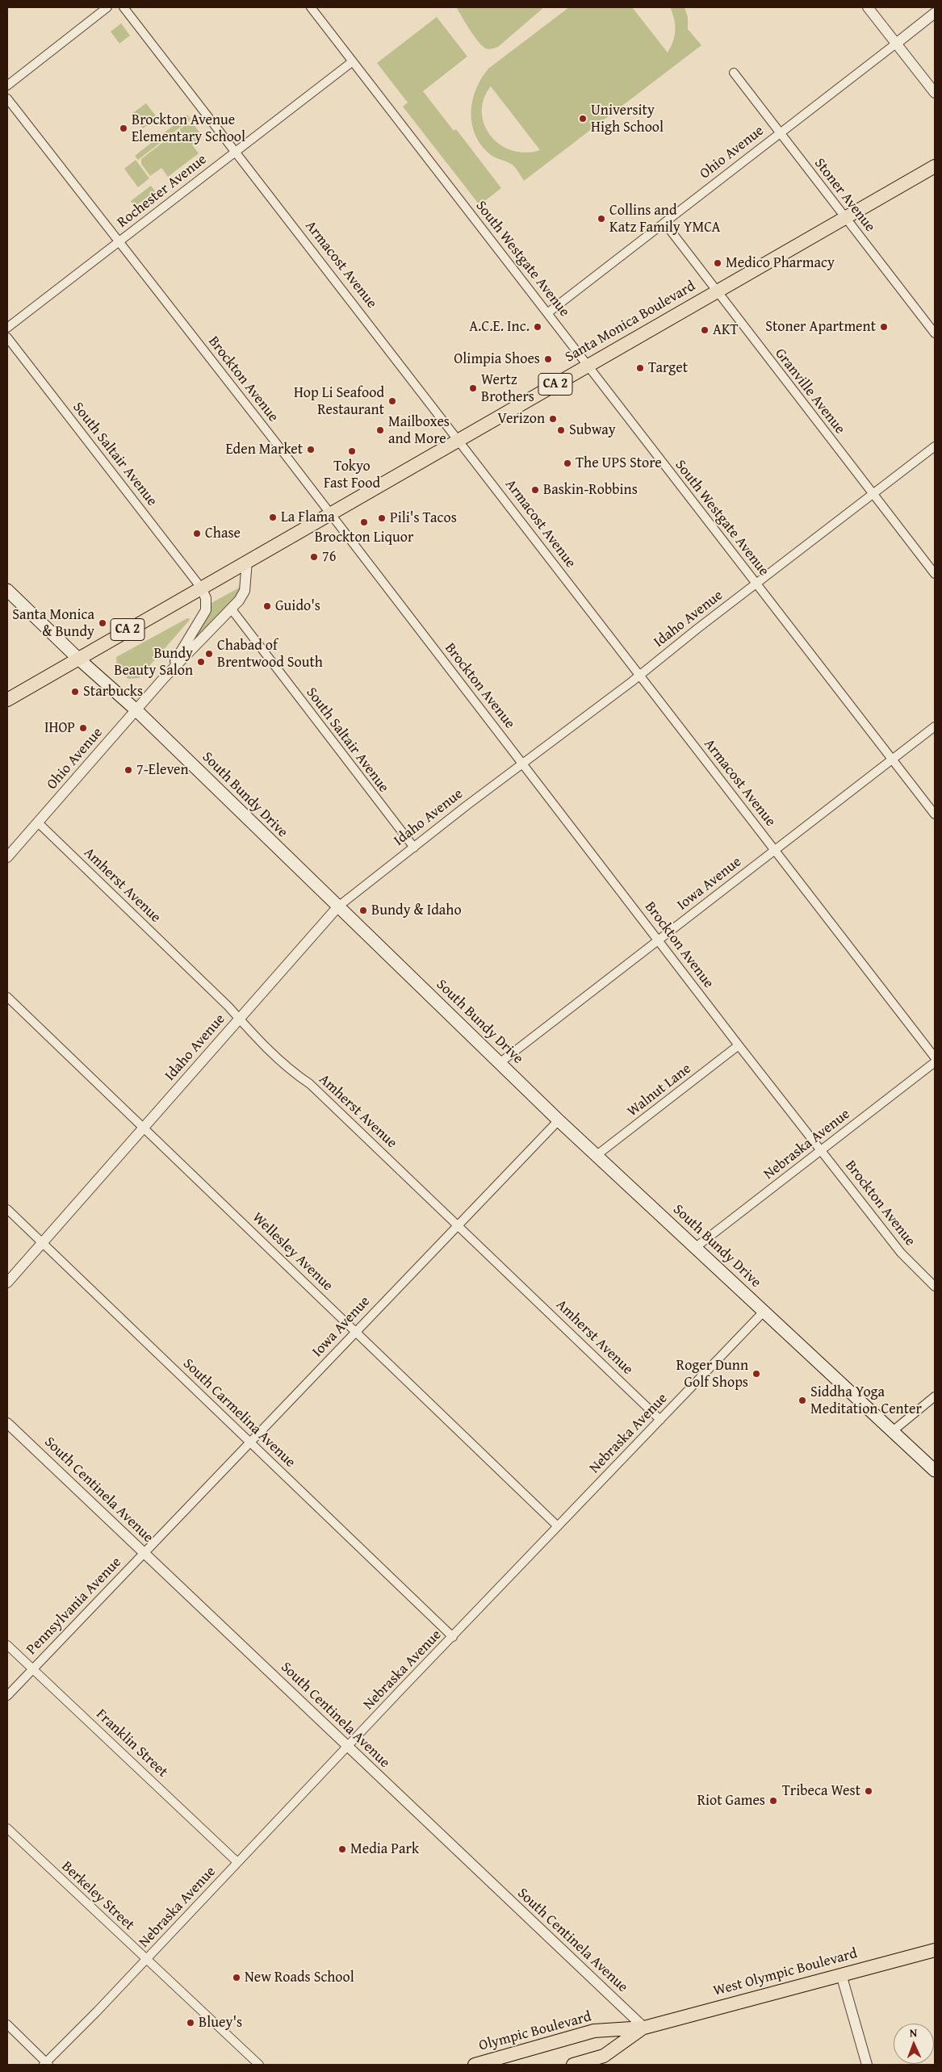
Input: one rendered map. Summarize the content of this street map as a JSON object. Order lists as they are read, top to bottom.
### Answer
{
  "streets": {
    "main road": [
      "Santa Monica Boulevard",
      "CA 2",
      "South Bundy Drive",
      "West Olympic Boulevard",
      "Olympic Boulevard"
    ],
    "street": [
      "Ohio Avenue",
      "Rochester Avenue",
      "Stoner Avenue",
      "South Westgate Avenue",
      "Armacost Avenue",
      "Brockton Avenue",
      "Granville Avenue",
      "South Saltair Avenue",
      "Idaho Avenue",
      "Iowa Avenue",
      "Amherst Avenue",
      "Walnut Lane",
      "Nebraska Avenue",
      "Wellesley Avenue",
      "South Carmelina Avenue",
      "South Centinela Avenue",
      "Pennsylvania Avenue",
      "Franklin Street",
      "Berkeley Street"
    ]
  },
  "crossings": [
    ["Ohio Avenue", "Stoner Avenue"],
    ["Ohio Avenue", "South Westgate Avenue"],
    ["Ohio Avenue", "Santa Monica Boulevard"],
    ["Ohio Avenue", "Granville Avenue"],
    ["Ohio Avenue", "South Saltair Avenue"],
    ["Ohio Avenue", "South Bundy Drive"],
    ["Ohio Avenue", "Amherst Avenue"],
    ["Rochester Avenue", "South Westgate Avenue"],
    ["Rochester Avenue", "Armacost Avenue"],
    ["Rochester Avenue", "Brockton Avenue"],
    ["Stoner Avenue", "Santa Monica Boulevard"],
    ["South Westgate Avenue", "Santa Monica Boulevard"],
    ["South Westgate Avenue", "Idaho Avenue"],
    ["South Westgate Avenue", "Iowa Avenue"],
    ["Armacost Avenue", "Santa Monica Boulevard"],
    ["Armacost Avenue", "Idaho Avenue"],
    ["Armacost Avenue", "Iowa Avenue"],
    ["Santa Monica Boulevard", "Brockton Avenue"],
    ["Santa Monica Boulevard", "Granville Avenue"],
    ["Santa Monica Boulevard", "South Saltair Avenue"],
    ["Santa Monica Boulevard", "South Bundy Drive"],
    ["Brockton Avenue", "Idaho Avenue"],
    ["Brockton Avenue", "Iowa Avenue"],
    ["Brockton Avenue", "Walnut Lane"],
    ["Brockton Avenue", "Nebraska Avenue"],
    ["Granville Avenue", "Idaho Avenue"],
    ["South Saltair Avenue", "Idaho Avenue"],
    ["Idaho Avenue", "South Bundy Drive"],
    ["Idaho Avenue", "Amherst Avenue"],
    ["Idaho Avenue", "Wellesley Avenue"],
    ["Idaho Avenue", "South Carmelina Avenue"],
    ["South Bundy Drive", "Iowa Avenue"],
    ["South Bundy Drive", "Walnut Lane"],
    ["South Bundy Drive", "Nebraska Avenue"],
    ["Iowa Avenue", "Amherst Avenue"],
    ["Iowa Avenue", "Wellesley Avenue"],
    ["Iowa Avenue", "South Carmelina Avenue"],
    ["Iowa Avenue", "South Centinela Avenue"],
    ["Iowa Avenue", "Pennsylvania Avenue"],
    ["Amherst Avenue", "Nebraska Avenue"],
    ["Nebraska Avenue", "Wellesley Avenue"],
    ["Nebraska Avenue", "South Carmelina Avenue"],
    ["Nebraska Avenue", "South Centinela Avenue"],
    ["Nebraska Avenue", "Franklin Street"],
    ["Nebraska Avenue", "Berkeley Street"],
    ["South Centinela Avenue", "Pennsylvania Avenue"],
    ["South Centinela Avenue", "West Olympic Boulevard"],
    ["South Centinela Avenue", "Olympic Boulevard"],
    ["Pennsylvania Avenue", "Franklin Street"],
    ["West Olympic Boulevard", "Olympic Boulevard"]
  ],
  "places": [
    "University High School",
    "Brockton Avenue Elementary School",
    "Collins and Katz Family YMCA",
    "Medico Pharmacy",
    "A.C.E. Inc.",
    "Stoner Apartment",
    "AKT",
    "Olimpia Shoes",
    "Target",
    "Wertz Brothers",
    "Hop Li Seafood Restaurant",
    "Verizon",
    "Mailboxes and More",
    "Subway",
    "Eden Market",
    "Tokyo Fast Food",
    "The UPS Store",
    "Baskin-Robbins",
    "La Flama",
    "Pili's Tacos",
    "Brockton Liquor",
    "Chase",
    "76",
    "Guido's",
    "Santa Monica & Bundy",
    "Chabad of Brentwood South",
    "Bundy Beauty Salon",
    "Starbucks",
    "IHOP",
    "7-Eleven",
    "Bundy & Idaho",
    "Roger Dunn Golf Shops",
    "Siddha Yoga Meditation Center",
    "Tribeca West",
    "Riot Games",
    "Media Park",
    "New Roads School",
    "Bluey's"
  ],
  "north": "top"
}
